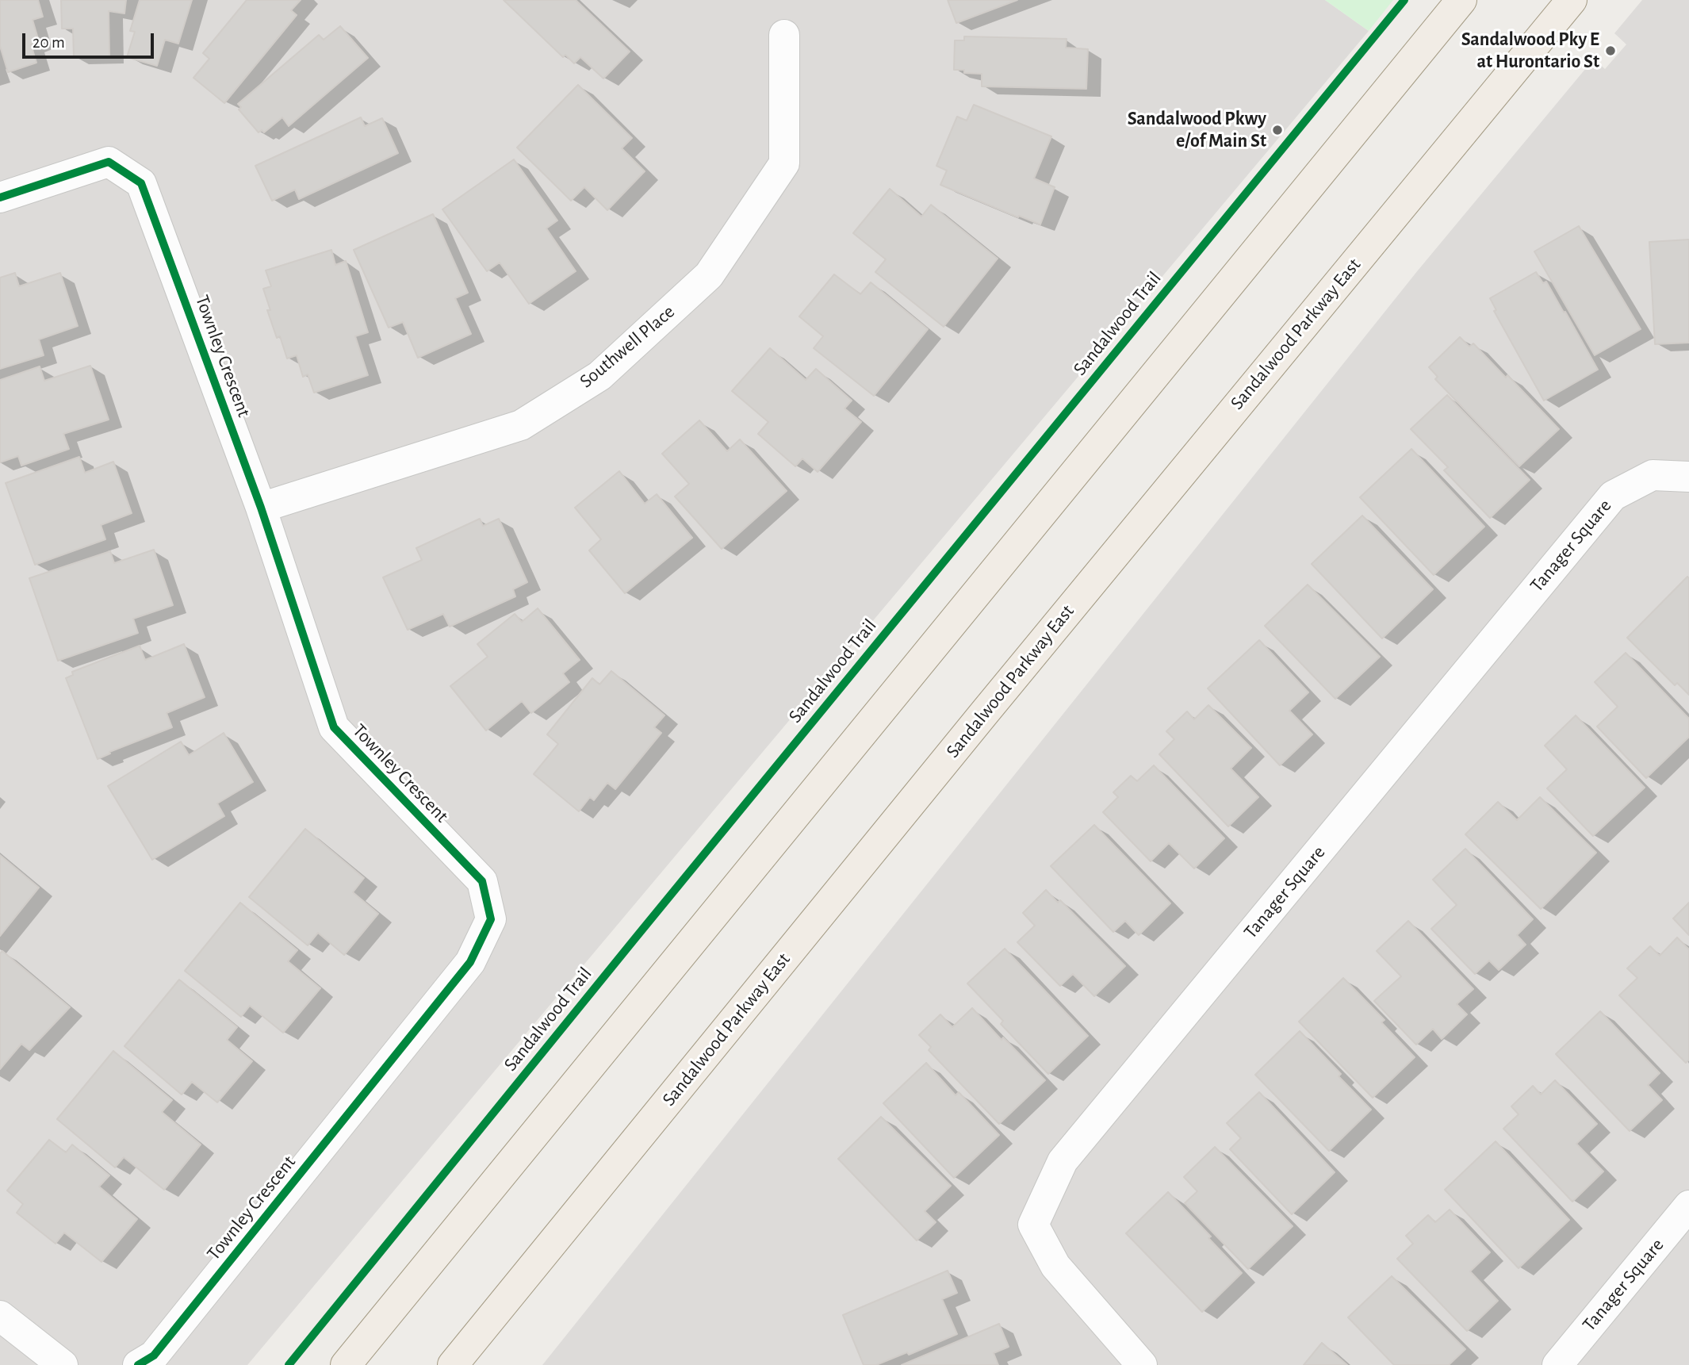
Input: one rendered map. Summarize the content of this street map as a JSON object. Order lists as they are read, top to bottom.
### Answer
{
  "streets": {
    "main road": ["Sandalwood Parkway East"],
    "street": ["Southwell Place", "Townley Crescent", "Tanager Square"],
    "cycle path": ["Sandalwood Trail"]
  },
  "crossings": [
    ["Southwell Place", "Townley Crescent"]
  ],
  "places": ["Sandalwood Pky E at Hurontario St", "Sandalwood Pkwy e/of Main St"],
  "scale_bar": "20 m"
}
